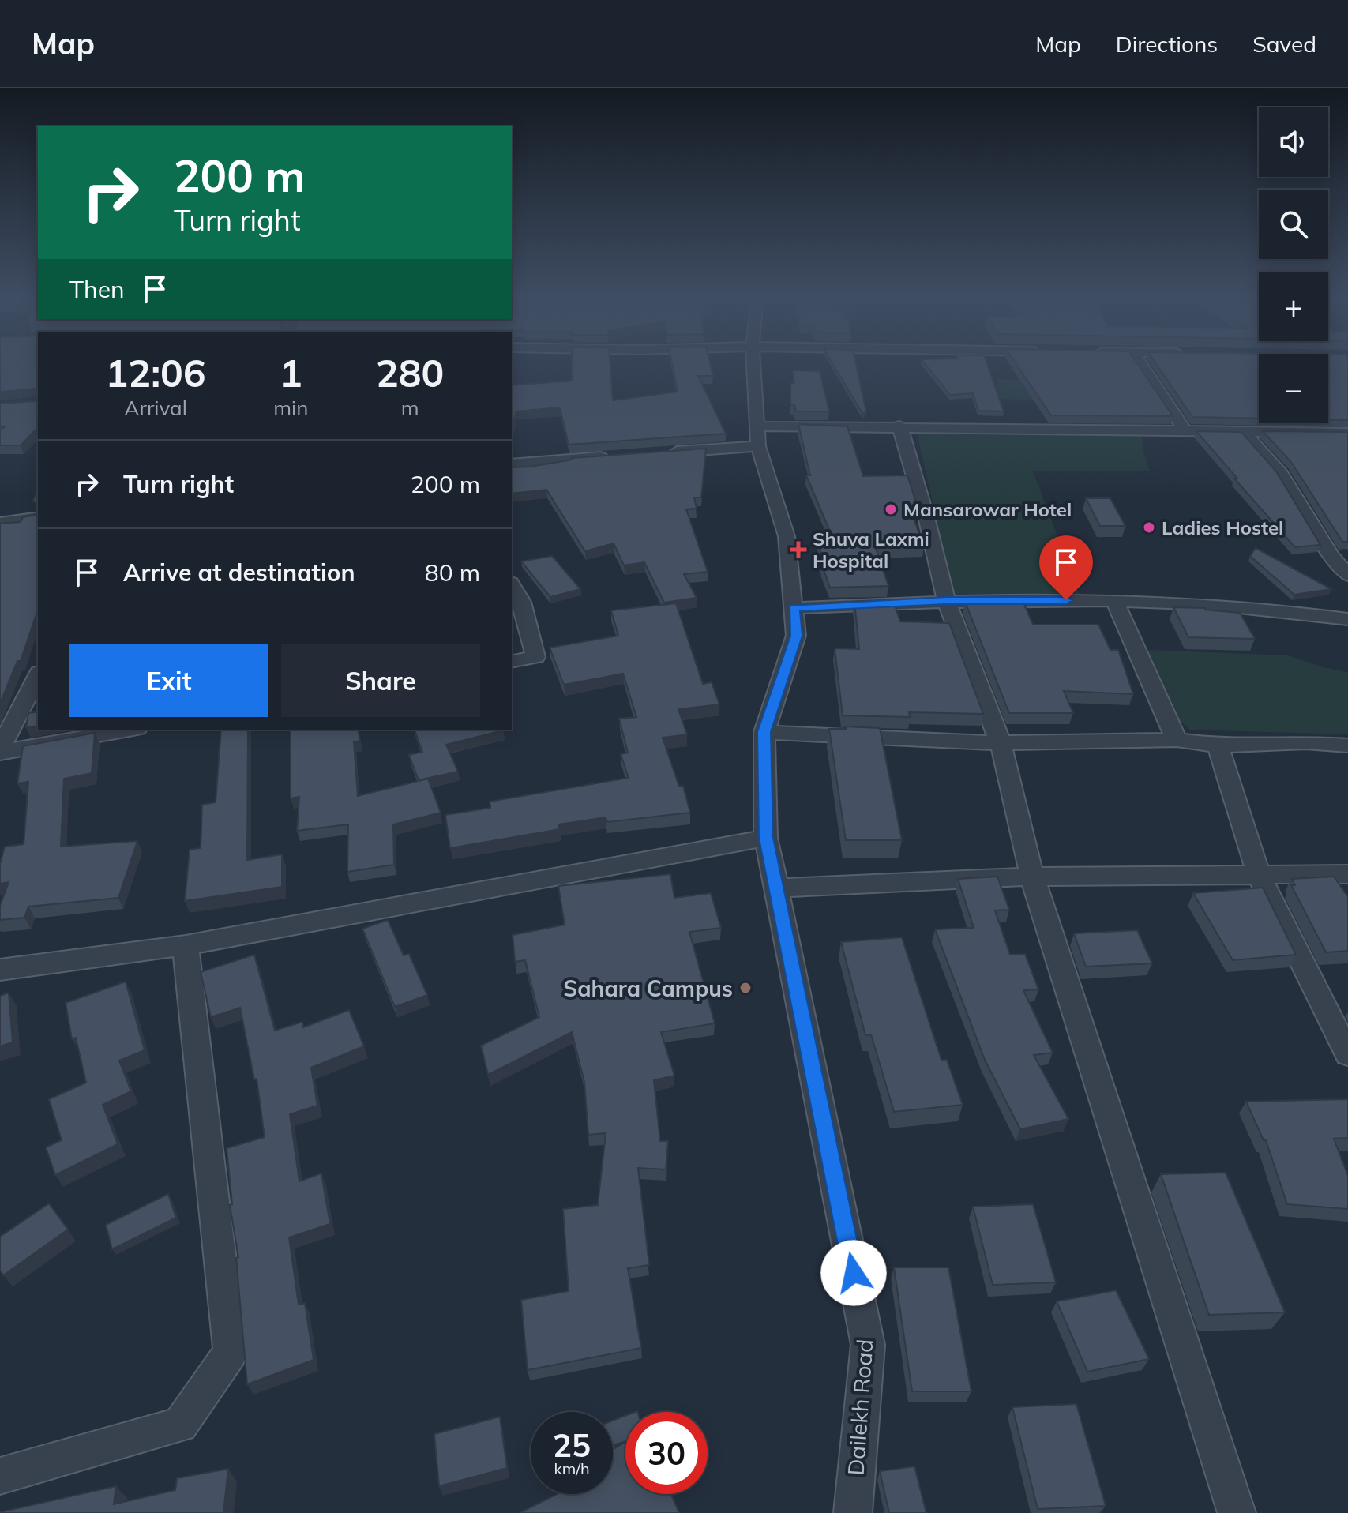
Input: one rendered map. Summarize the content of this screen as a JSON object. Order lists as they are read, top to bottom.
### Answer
{
  "streets": {
    "street": ["Dailekh Road"]
  },
  "places": {
    "other": ["Mansarowar Hotel", "Ladies Hostel", "Sahara Campus"],
    "health": ["Shuva Laxmi Hospital"]
  },
  "page": {
    "header": "Map",
    "nav": ["Map", "Directions", "Saved"],
    "map_buttons": ["+", "−"],
    "turn": ["200 m", "Turn right"],
    "then": "Then",
    "eta": [
      "12:06",
      "Arrival",
      "1",
      "min",
      "280",
      "m"
    ],
    "list": [
      {
        "name": "Turn right",
        "value": "200 m"
      },
      {
        "name": "Arrive at destination",
        "value": "80 m"
      }
    ],
    "buttons": ["Exit", "Share"],
    "speed": "25 km/h",
    "limit": "30"
  }
}
